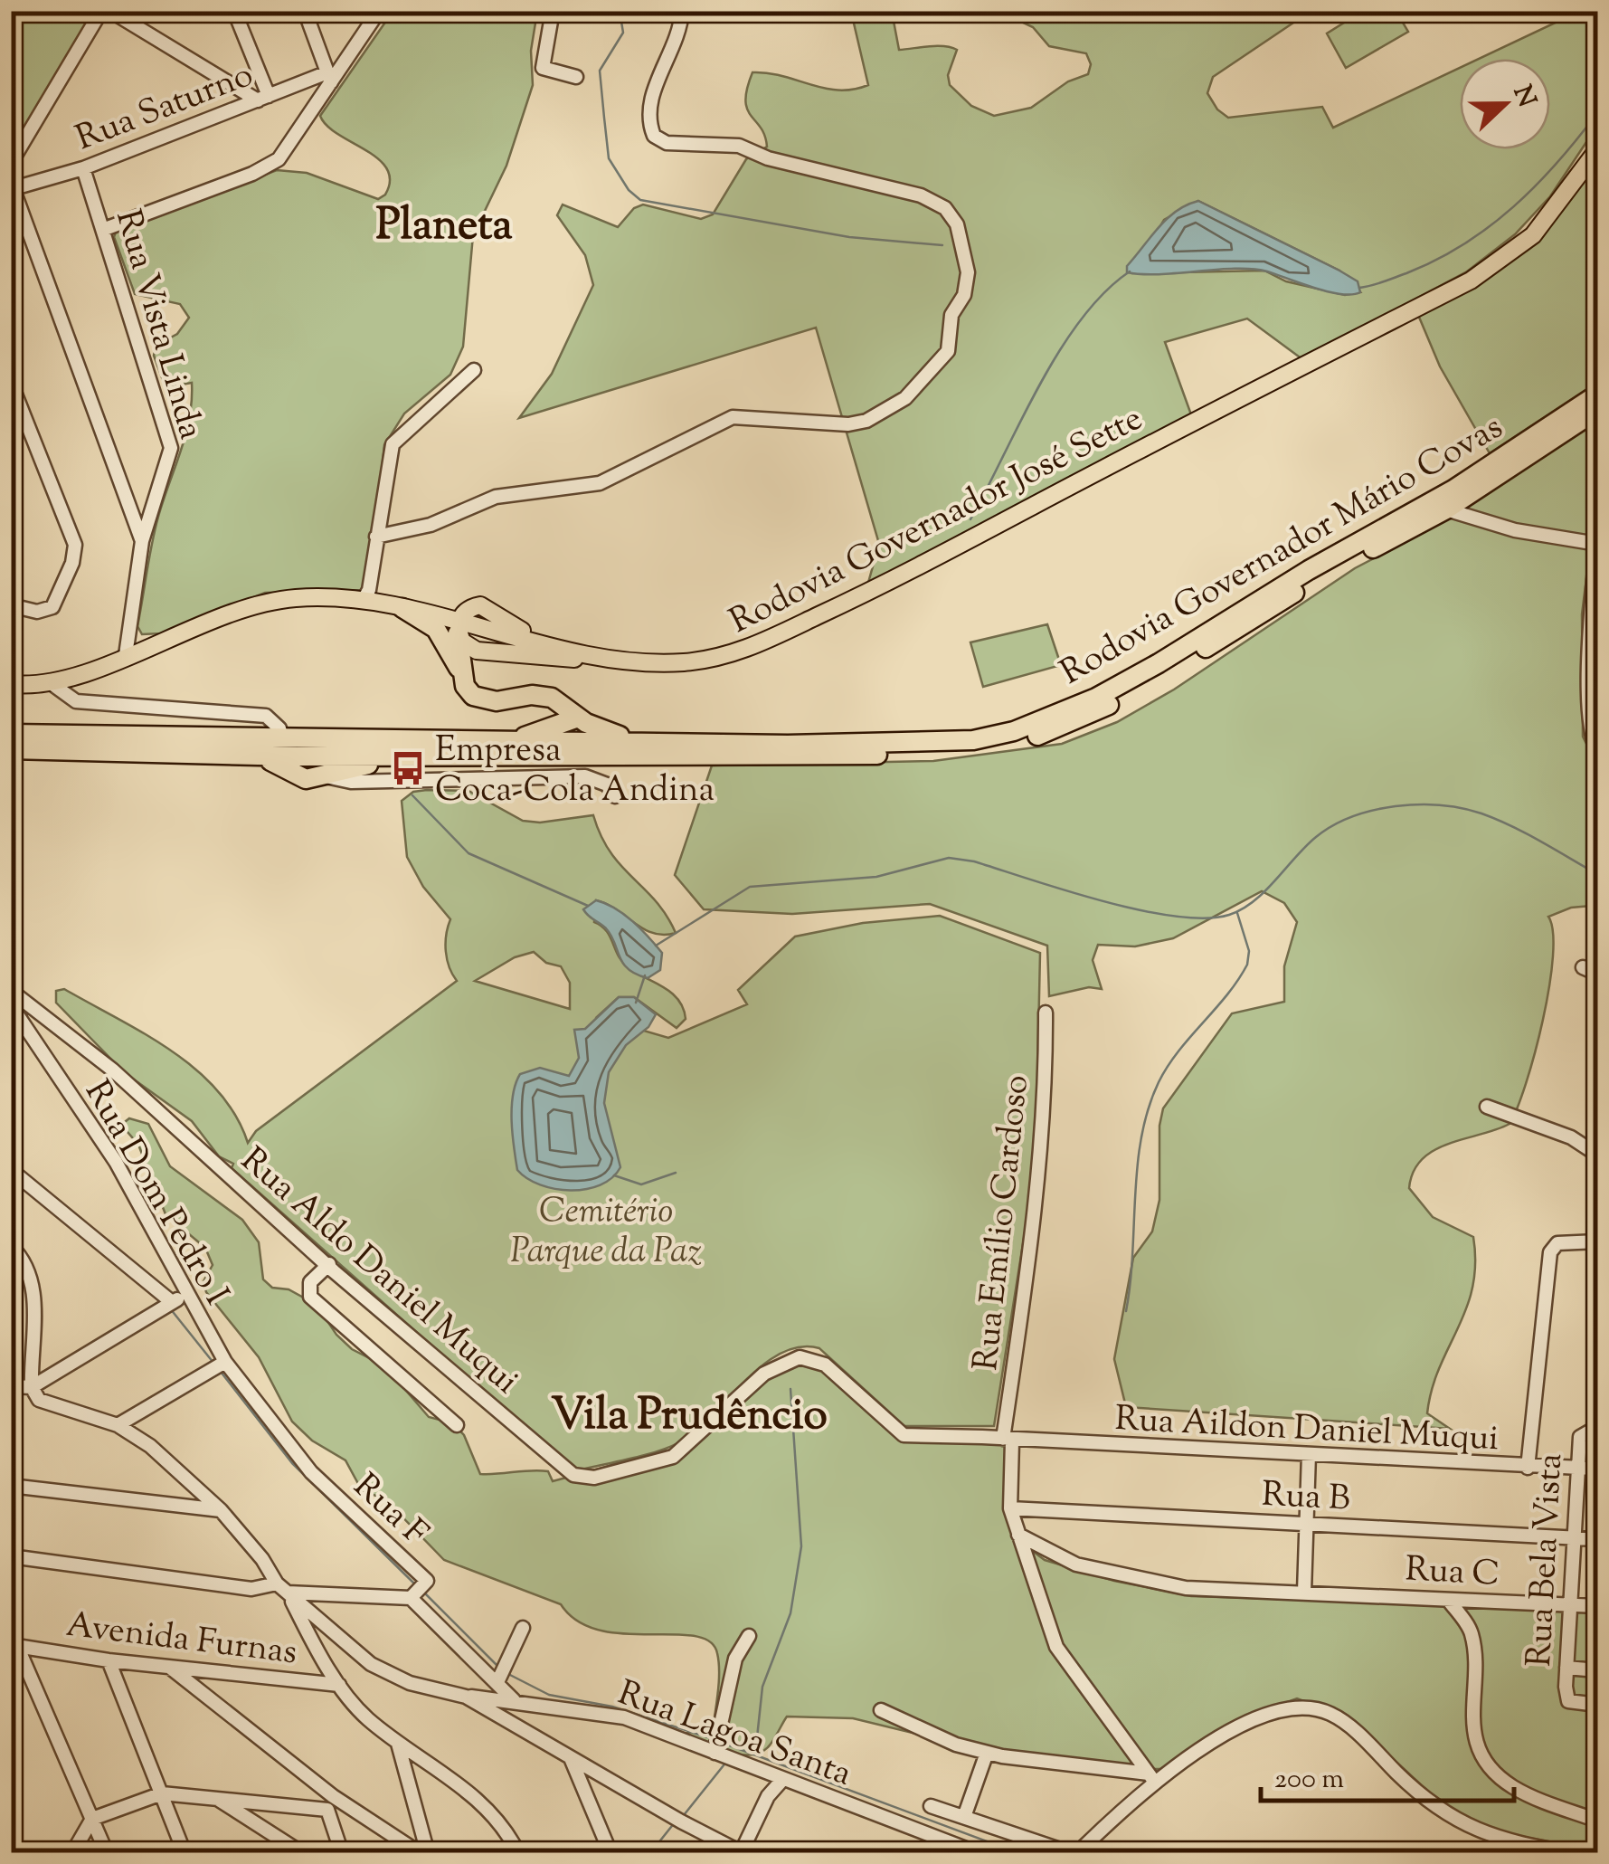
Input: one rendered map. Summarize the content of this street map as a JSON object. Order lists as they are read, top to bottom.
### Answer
{
  "streets": {
    "highway": ["Rodovia Governador Mário Covas"],
    "main road": ["Rodovia Governador José Sette"],
    "street": [
      "Rua Saturno",
      "Rua Vista Linda",
      "Rua Dom Pedro I",
      "Rua Emílio Cardoso",
      "Rua Aldo Daniel Muqui",
      "Rua Aildon Daniel Muqui",
      "Rua B",
      "Rua F",
      "Rua Bela Vista",
      "Rua C",
      "Avenida Furnas",
      "Rua Lagoa Santa"
    ]
  },
  "crossings": [
    ["Rua Saturno", "Rua Vista Linda"],
    ["Rua Dom Pedro I", "Rua F"],
    ["Rua Emílio Cardoso", "Rua Aldo Daniel Muqui"],
    ["Rua Emílio Cardoso", "Rua Aildon Daniel Muqui"],
    ["Rua Emílio Cardoso", "Rua B"],
    ["Rua Emílio Cardoso", "Rua C"],
    ["Rua Aldo Daniel Muqui", "Rua Aildon Daniel Muqui"],
    ["Rua Aildon Daniel Muqui", "Rua Bela Vista"],
    ["Rua B", "Rua Bela Vista"],
    ["Rua Bela Vista", "Rua C"]
  ],
  "districts": ["Planeta", "Vila Prudêncio"],
  "parks": ["Cemitério Parque da Paz"],
  "places": {
    "bus stop": ["Empresa Coca-Cola Andina"]
  },
  "scale_bar": "200 m",
  "north": "right"
}
